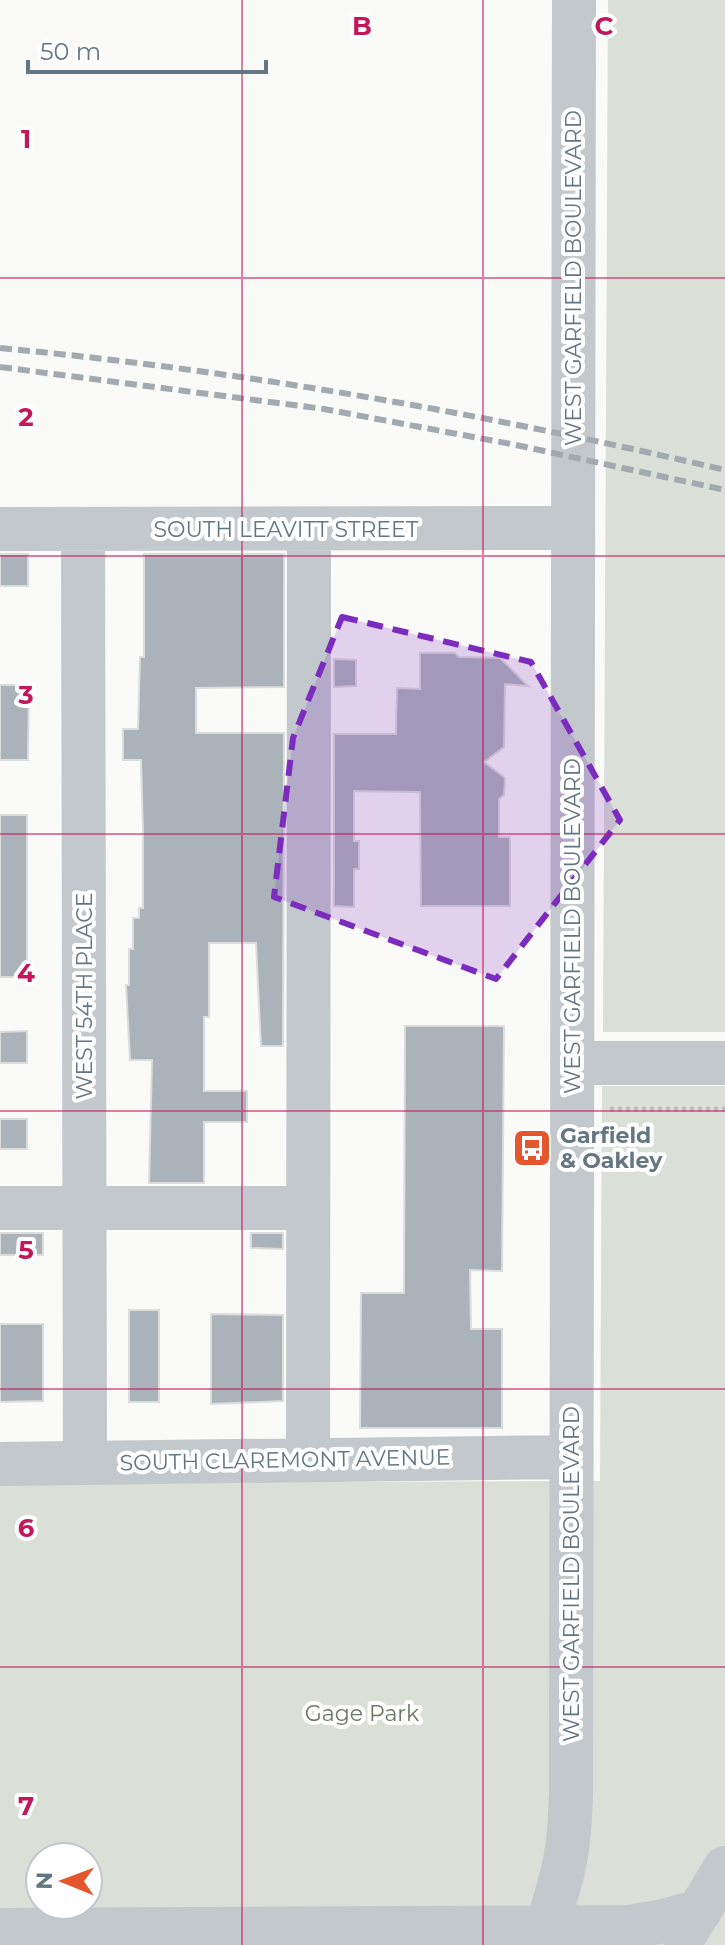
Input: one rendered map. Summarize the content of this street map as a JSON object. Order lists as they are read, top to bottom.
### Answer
{
  "streets": {
    "street": [
      "WEST GARFIELD BOULEVARD",
      "SOUTH LEAVITT STREET",
      "WEST 54TH PLACE",
      "SOUTH CLAREMONT AVENUE"
    ]
  },
  "crossings": [
    ["WEST GARFIELD BOULEVARD", "SOUTH LEAVITT STREET"],
    ["WEST GARFIELD BOULEVARD", "SOUTH CLAREMONT AVENUE"],
    ["SOUTH LEAVITT STREET", "WEST 54TH PLACE"],
    ["WEST 54TH PLACE", "SOUTH CLAREMONT AVENUE"]
  ],
  "parks": ["Gage Park"],
  "places": {
    "bus stop": ["Garfield & Oakley"]
  },
  "scale_bar": "50 m",
  "north": "left",
  "grid": {
    "columns": ["B", "C"],
    "rows": [
      "1",
      "2",
      "3",
      "4",
      "5",
      "6",
      "7"
    ]
  }
}
